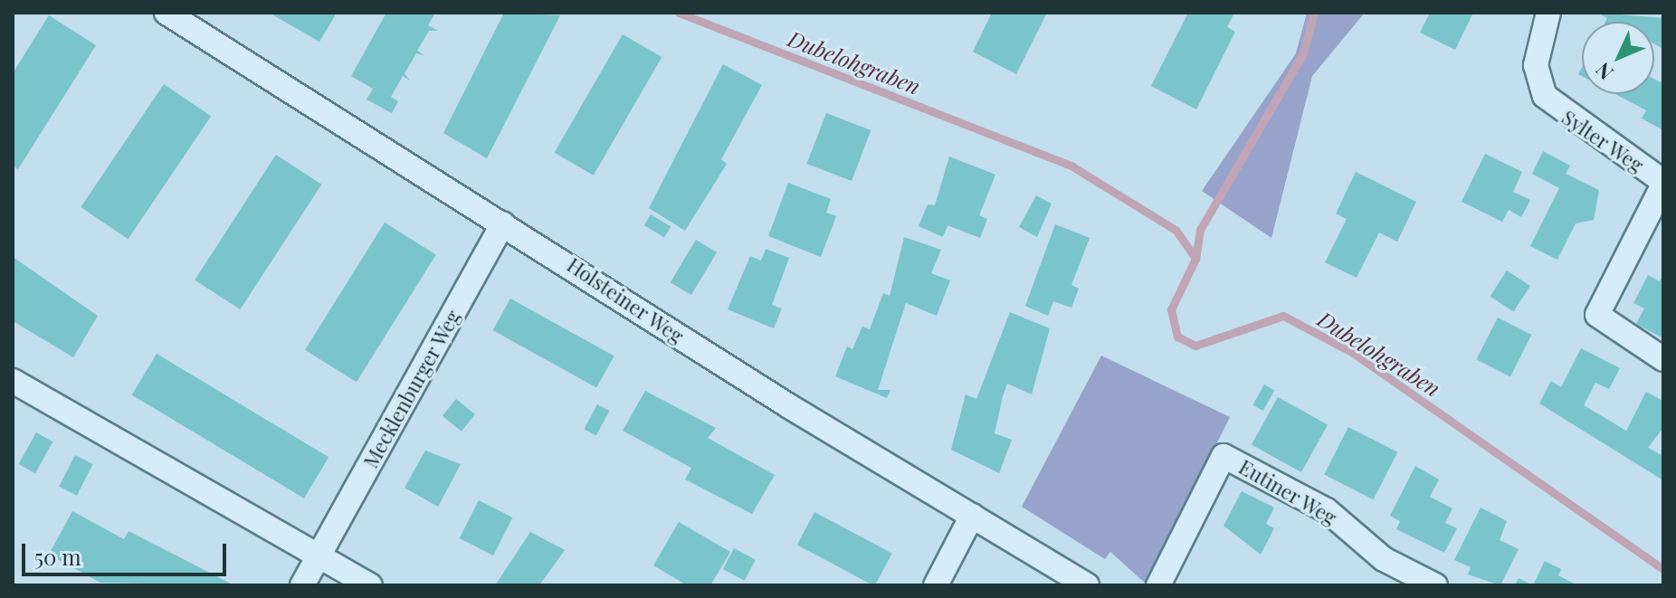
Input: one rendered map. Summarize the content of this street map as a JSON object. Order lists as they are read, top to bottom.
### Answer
{
  "streets": {
    "street": [
      "Sylter Weg",
      "Holsteiner Weg",
      "Mecklenburger Weg",
      "Eutiner Weg"
    ]
  },
  "crossings": [
    ["Holsteiner Weg", "Mecklenburger Weg"]
  ],
  "water": ["Dubelohgraben"],
  "scale_bar": "50 m",
  "north": "bottom left"
}
